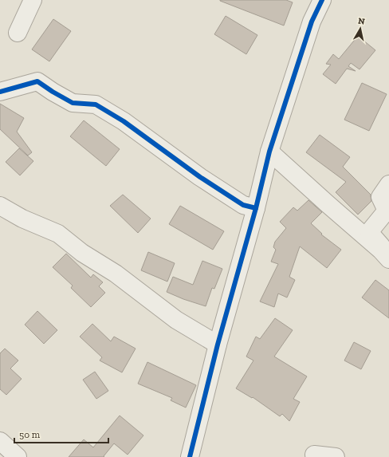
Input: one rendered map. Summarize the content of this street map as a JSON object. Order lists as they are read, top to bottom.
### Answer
{
  "scale_bar": "50 m",
  "north": "top"
}
